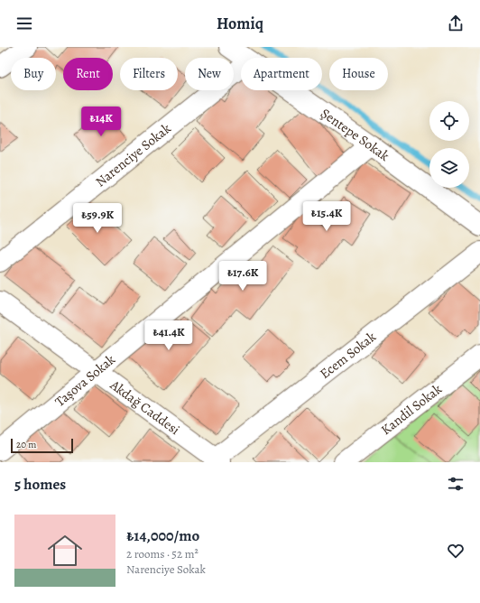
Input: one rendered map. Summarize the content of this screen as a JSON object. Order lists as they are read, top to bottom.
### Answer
{
  "streets": {
    "street": [
      "Şentepe Sokak",
      "Narenciye Sokak",
      "Ecem Sokak",
      "Taşova Sokak",
      "Akdağ Caddesi",
      "Kandil Sokak"
    ]
  },
  "crossings": [
    ["Şentepe Sokak", "Taşova Sokak"],
    ["Ecem Sokak", "Akdağ Caddesi"],
    ["Taşova Sokak", "Akdağ Caddesi"]
  ],
  "scale_bar": "20 m",
  "page": {
    "header": "Homiq",
    "chip": [
      "Buy",
      "Rent",
      "Filters",
      "New",
      "Apartment",
      "House"
    ],
    "price": [
      "₺14K",
      "₺15.4K",
      "₺59.9K",
      "₺17.6K",
      "₺41.4K"
    ],
    "scale": "20 m",
    "heading": "5 homes",
    "list": [
      {
        "name": "₺14,000/mo",
        "note": "2 rooms · 52 m² · Narenciye Sokak"
      }
    ]
  }
}
